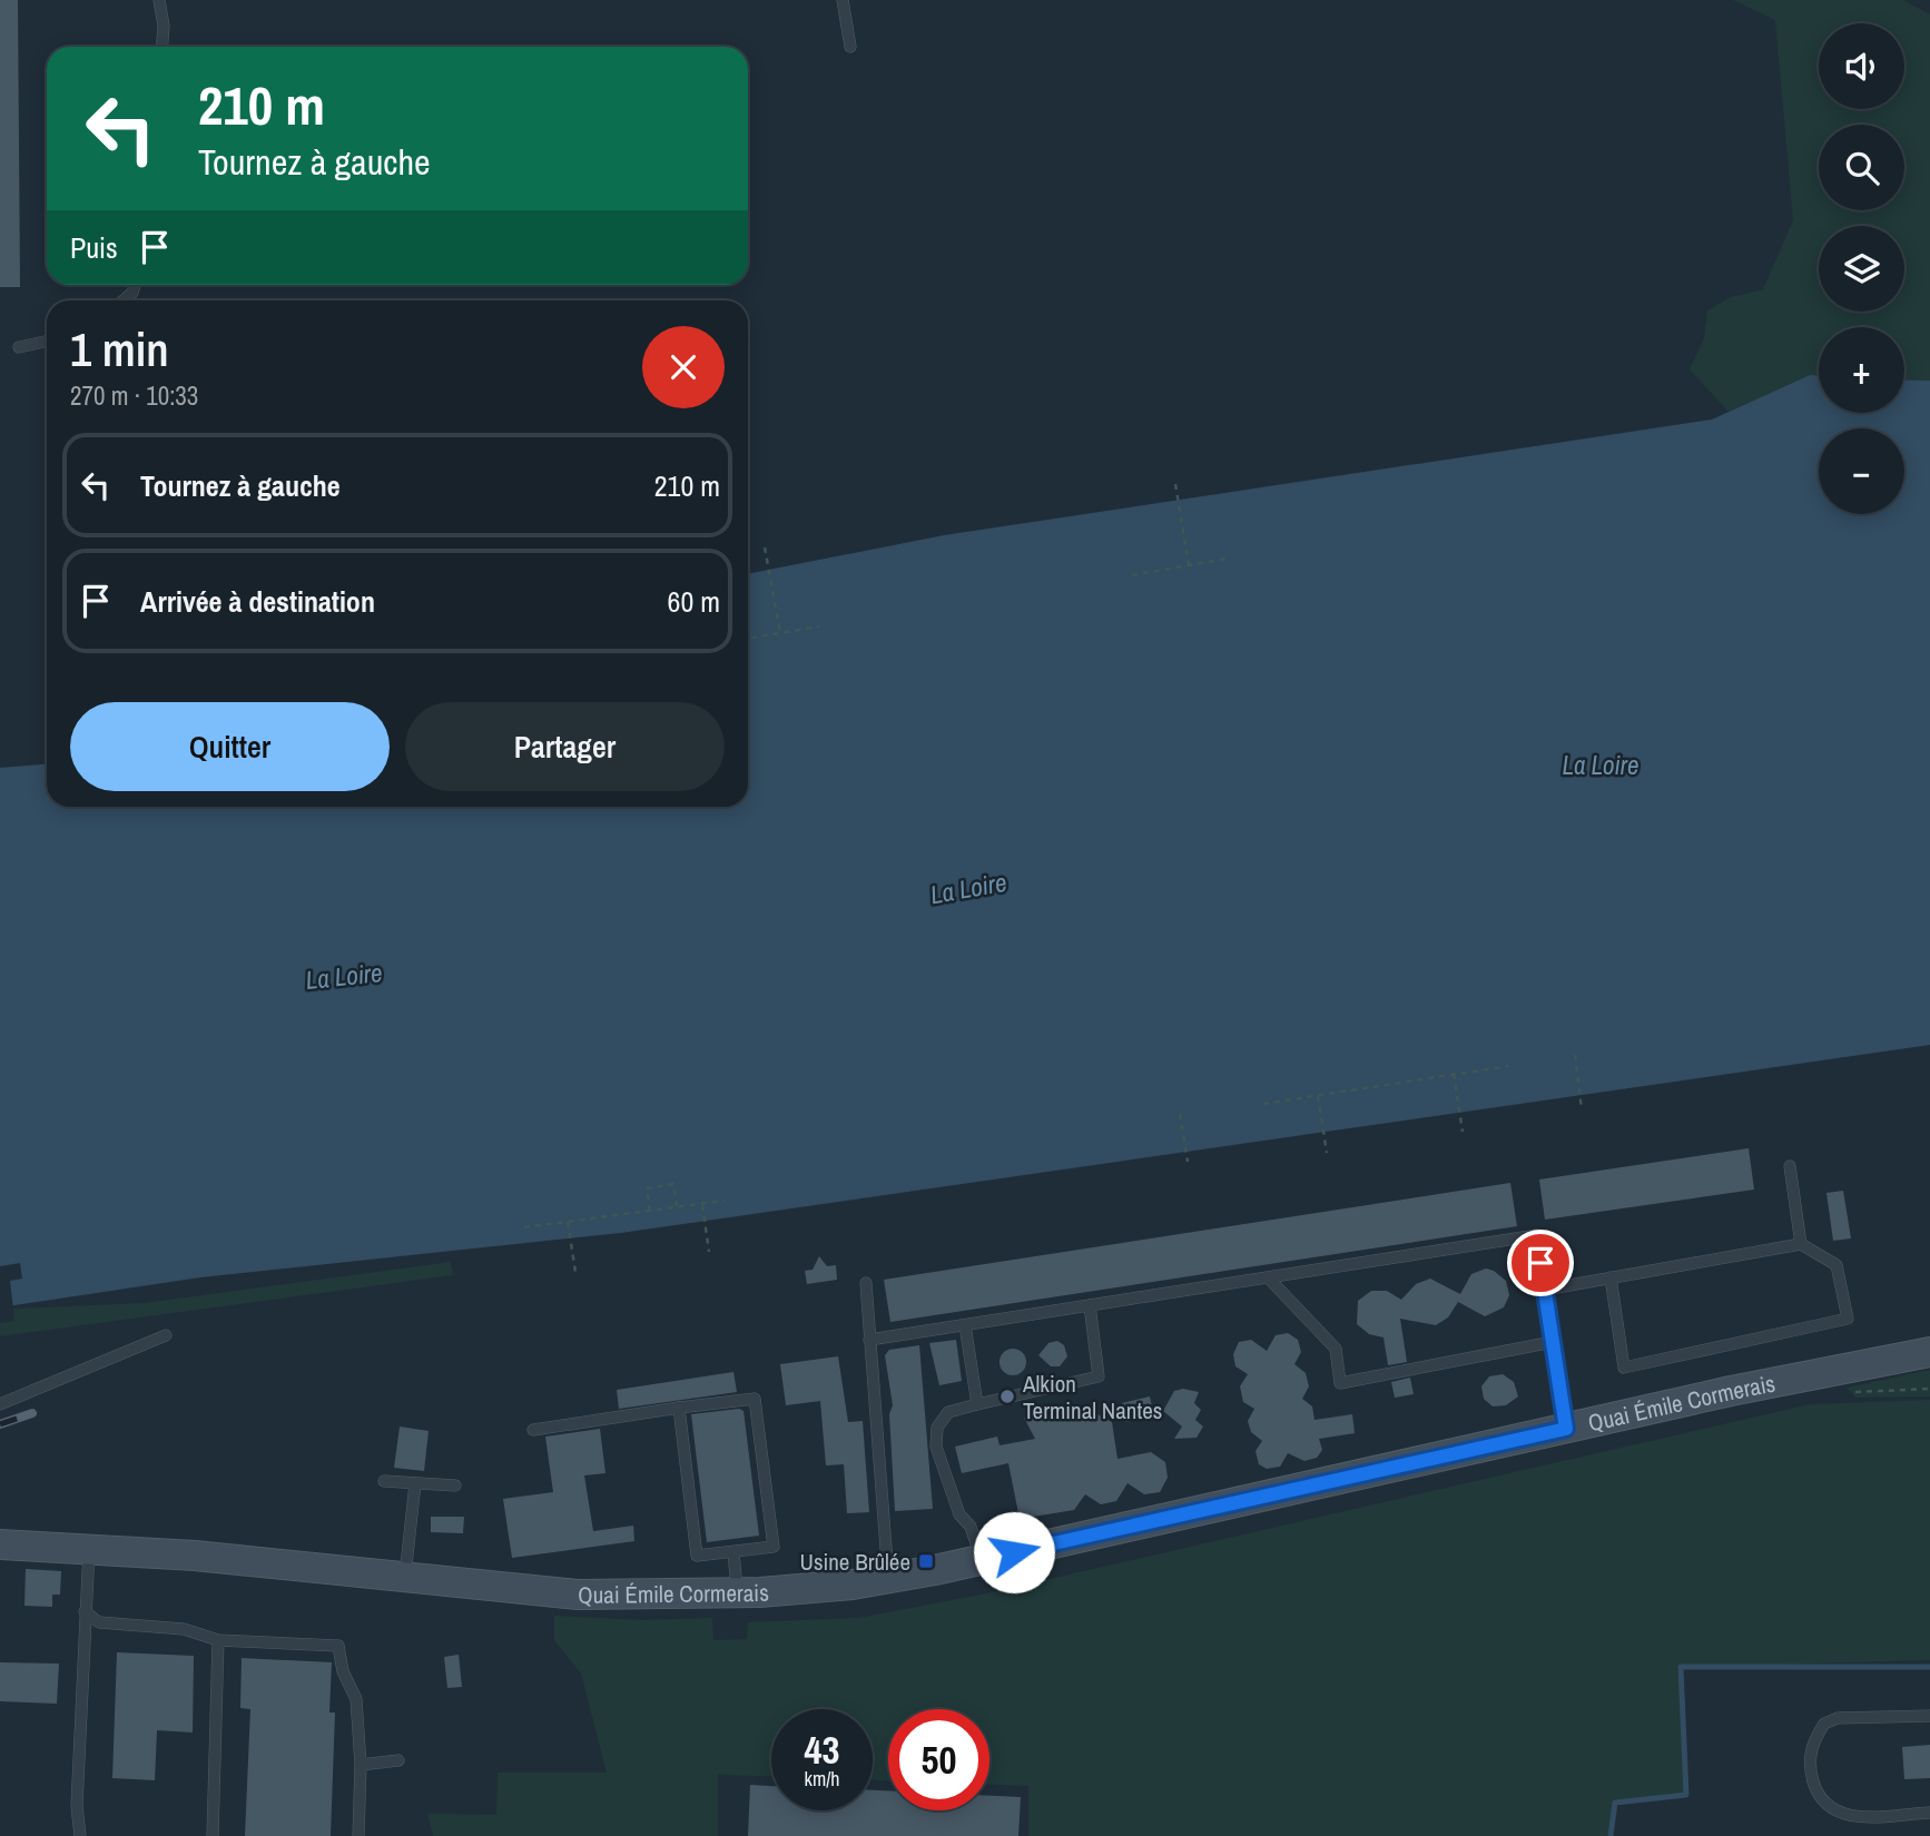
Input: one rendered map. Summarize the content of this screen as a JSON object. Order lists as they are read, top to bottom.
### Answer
{
  "streets": {
    "main road": ["Quai Émile Cormerais"]
  },
  "water": ["La Loire"],
  "places": {
    "other": ["Alkion Terminal Nantes"],
    "transit": ["Usine Brûlée"]
  },
  "page": {
    "map_buttons": ["+", "−"],
    "turn": ["210 m", "Tournez à gauche"],
    "then": "Puis",
    "heading": ["1 min", "270 m · 10:33"],
    "list": [
      {
        "name": "Tournez à gauche",
        "value": "210 m"
      },
      {
        "name": "Arrivée à destination",
        "value": "60 m"
      }
    ],
    "buttons": ["Quitter", "Partager"],
    "speed": "43 km/h",
    "limit": "50"
  }
}
